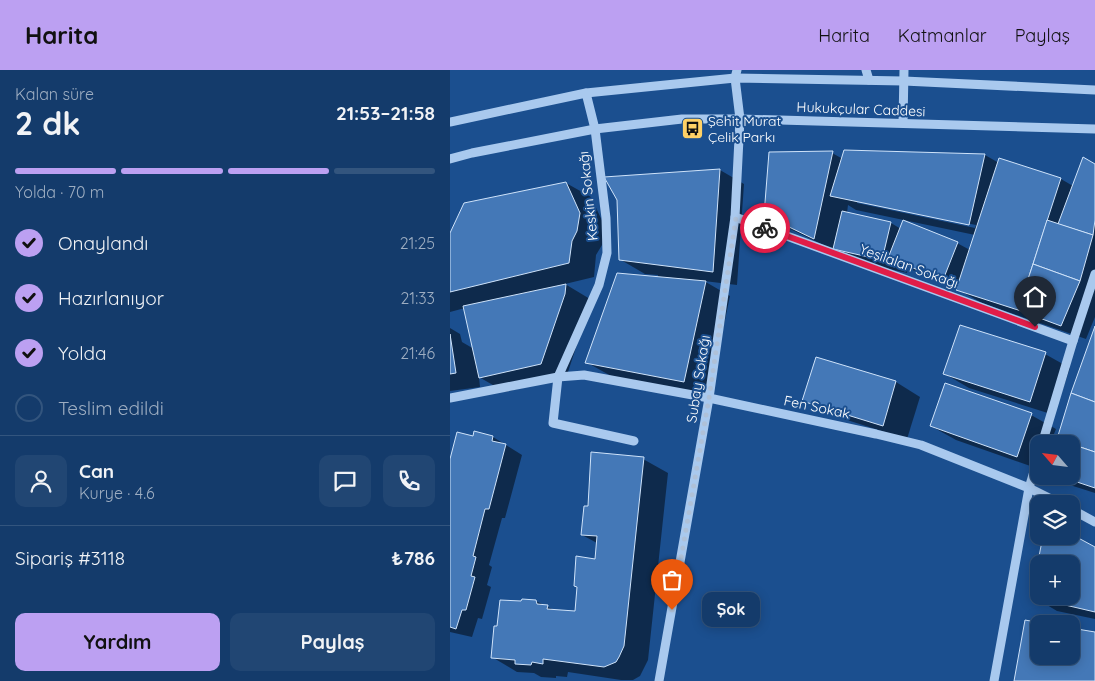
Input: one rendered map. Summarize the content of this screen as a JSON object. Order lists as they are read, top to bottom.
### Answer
{
  "streets": {
    "street": [
      "Hukukçular Caddesi",
      "Keskin Sokağı",
      "Yeşilalan Sokağı",
      "Subay Sokağı",
      "Fen Sokak"
    ]
  },
  "crossings": [
    ["Hukukçular Caddesi", "Keskin Sokağı"],
    ["Hukukçular Caddesi", "Subay Sokağı"],
    ["Keskin Sokağı", "Fen Sokak"],
    ["Yeşilalan Sokağı", "Subay Sokağı"],
    ["Subay Sokağı", "Fen Sokak"]
  ],
  "places": {
    "bus stop": ["Şehit Murat Çelik Parkı"],
    "other": ["Şok"]
  },
  "north": "top left",
  "page": {
    "header": "Harita",
    "nav": ["Harita", "Katmanlar", "Paylaş"],
    "heading": ["2 dk", "Kalan süre", "21:53–21:58"],
    "panel": [
      "Can",
      "Kurye · 4.6",
      "Sipariş #3118",
      "₺786"
    ],
    "bar": "Yolda · 70 m",
    "list": [
      ["Onaylandı", "21:25"],
      ["Hazırlanıyor", "21:33"],
      ["Yolda", "21:46"],
      "Teslim edildi"
    ],
    "map_buttons": ["+", "−"],
    "bubble": "Şok",
    "buttons": ["Yardım", "Paylaş"]
  }
}
